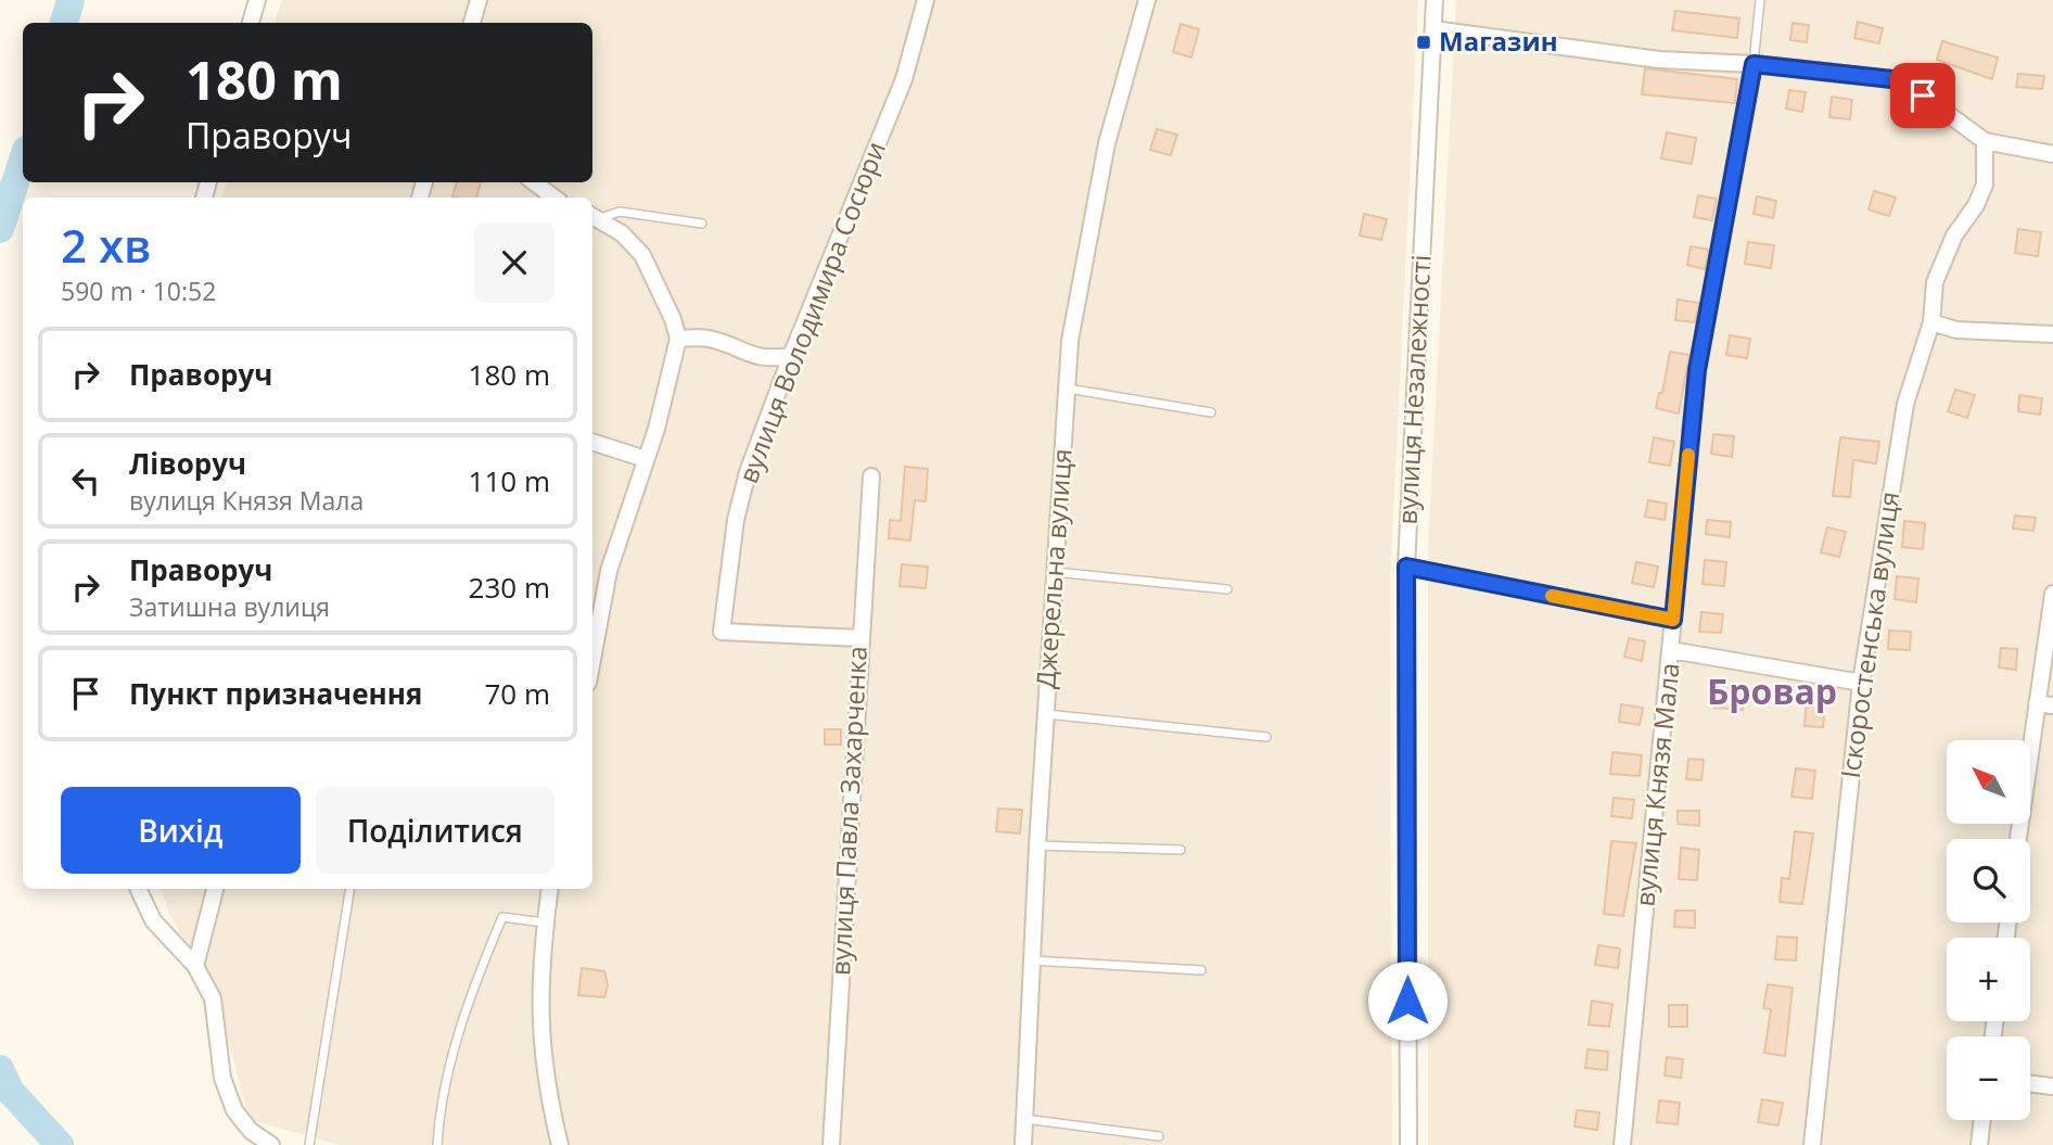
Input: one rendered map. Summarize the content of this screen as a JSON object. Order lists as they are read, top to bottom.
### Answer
{
  "streets": {
    "street": [
      "вулиця Володимира Сосюри",
      "вулиця Незалежності",
      "Джерельна вулиця",
      "Іскоростенська вулиця",
      "вулиця Князя Мала",
      "вулиця Павла Захарченка"
    ]
  },
  "crossings": [
    ["вулиця Володимира Сосюри", "вулиця Павла Захарченка"]
  ],
  "districts": ["Бровар"],
  "places": {
    "transit": ["Магазин"]
  },
  "north": "top left",
  "page": {
    "turn": ["180 m", "Праворуч"],
    "heading": ["2 хв", "590 m · 10:52"],
    "list": [
      {
        "name": "Праворуч",
        "value": "180 m"
      },
      {
        "name": "Ліворуч",
        "note": "вулиця Князя Мала",
        "value": "110 m"
      },
      {
        "name": "Праворуч",
        "note": "Затишна вулиця",
        "value": "230 m"
      },
      {
        "name": "Пункт призначення",
        "value": "70 m"
      }
    ],
    "map_buttons": ["+", "−"],
    "buttons": ["Вихід", "Поділитися"]
  }
}
